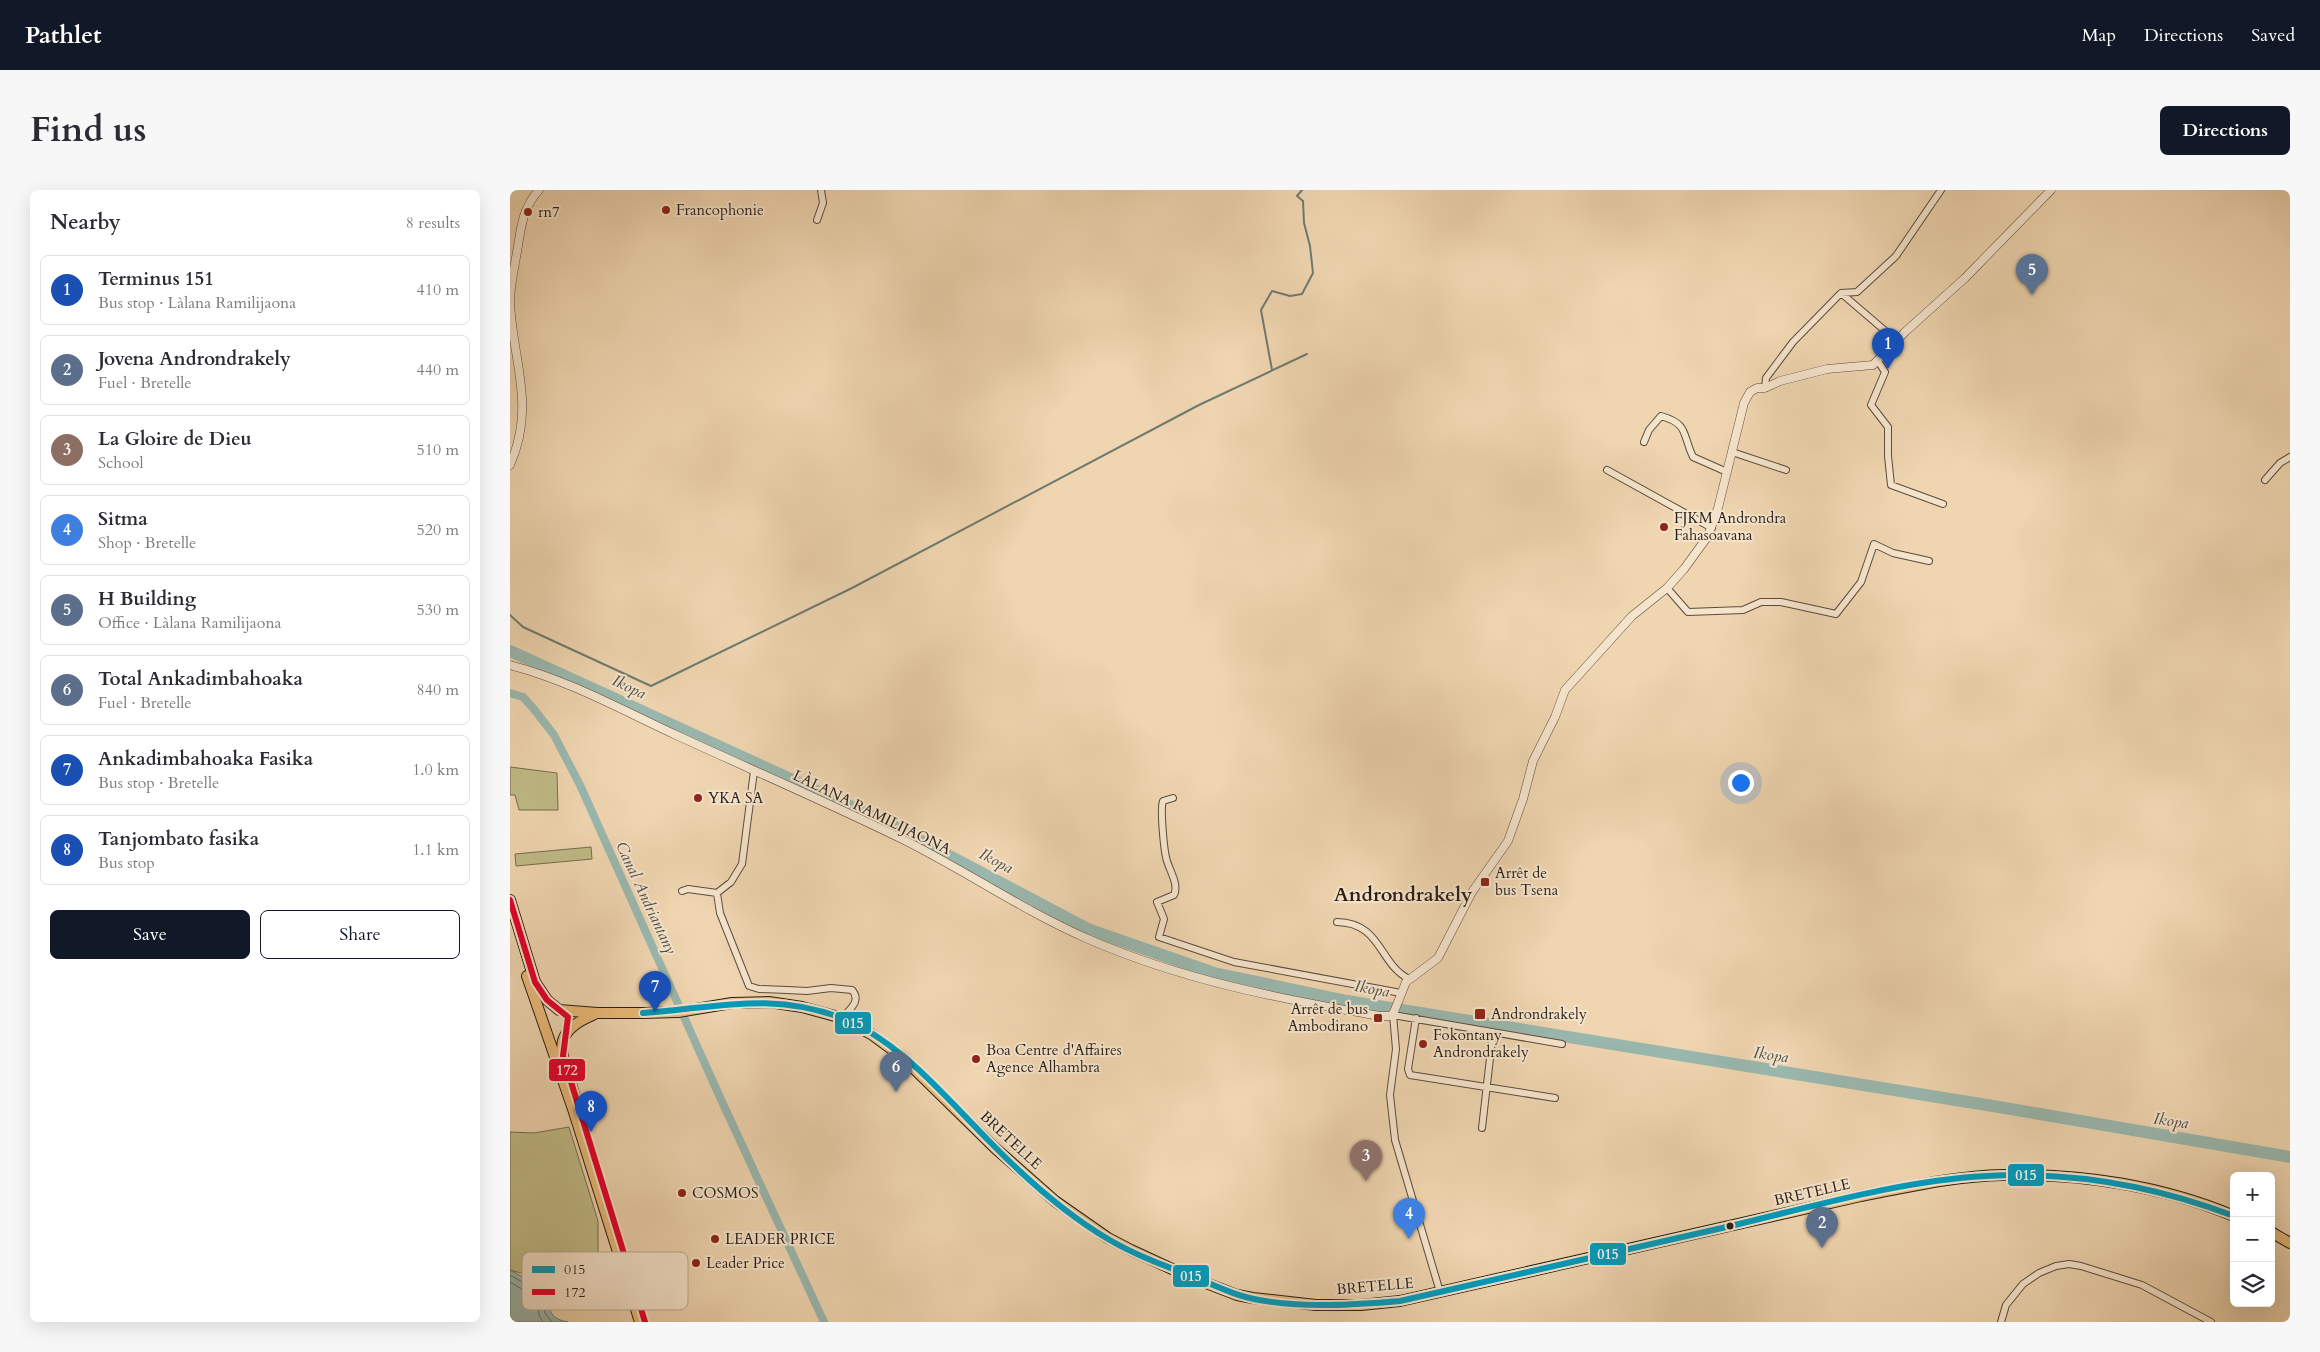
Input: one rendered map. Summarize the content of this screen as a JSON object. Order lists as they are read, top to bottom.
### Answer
{
  "streets": {
    "main road": ["BRETELLE"],
    "street": ["LÀLANA RAMILIJAONA"]
  },
  "districts": ["Androndrakely"],
  "water": ["Ikopa", "Canal Andriantany"],
  "places": {
    "other": [
      "Francophonie",
      "rn7",
      "FJKM Androndra Fahasoavana",
      "YKA SA",
      "Fokontany Androndrakely",
      "Boa Centre d'Affaires Agence Alhambra",
      "COSMOS",
      "LEADER PRICE",
      "Leader Price"
    ],
    "transit": ["Arrêt de bus Tsena", "Androndrakely", "Arrêt de bus Ambodirano"]
  },
  "lines": ["transit line 172", "transit line 015"],
  "legend": ["015", "172"],
  "page": {
    "header": "Pathlet",
    "nav": ["Map", "Directions", "Saved"],
    "title": "Find us",
    "buttons": [
      "Directions",
      ["Save", "Share"]
    ],
    "heading": ["Nearby", "8 results"],
    "pins": [
      "5",
      "1",
      "7",
      "6",
      "8",
      "3",
      "4",
      "2"
    ],
    "list": [
      {
        "mark": "1",
        "name": "Terminus 151",
        "note": "Bus stop · Làlana Ramilijaona",
        "value": "410 m"
      },
      {
        "mark": "2",
        "name": "Jovena Androndrakely",
        "note": "Fuel · Bretelle",
        "value": "440 m"
      },
      {
        "mark": "3",
        "name": "La Gloire de Dieu",
        "note": "School",
        "value": "510 m"
      },
      {
        "mark": "4",
        "name": "Sitma",
        "note": "Shop · Bretelle",
        "value": "520 m"
      },
      {
        "mark": "5",
        "name": "H Building",
        "note": "Office · Làlana Ramilijaona",
        "value": "530 m"
      },
      {
        "mark": "6",
        "name": "Total Ankadimbahoaka",
        "note": "Fuel · Bretelle",
        "value": "840 m"
      },
      {
        "mark": "7",
        "name": "Ankadimbahoaka Fasika",
        "note": "Bus stop · Bretelle",
        "value": "1.0 km"
      },
      {
        "mark": "8",
        "name": "Tanjombato fasika",
        "note": "Bus stop",
        "value": "1.1 km"
      }
    ],
    "map_buttons": ["+", "−"]
  }
}
